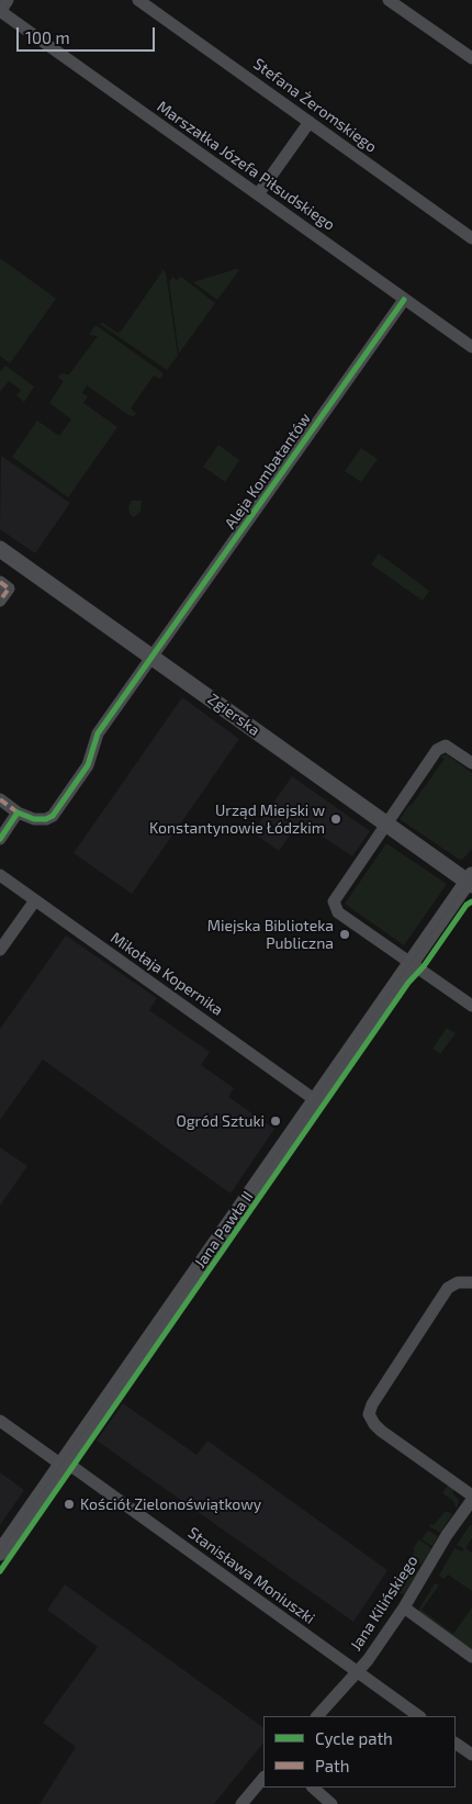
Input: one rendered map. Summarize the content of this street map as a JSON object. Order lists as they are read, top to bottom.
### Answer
{
  "streets": {
    "main road": ["Zgierska", "Jana Pawła II"],
    "street": [
      "Stefana Żeromskiego",
      "Marszałka Józefa Piłsudskiego",
      "Aleja Kombatantów",
      "Mikołaja Kopernika",
      "Stanisława Moniuszki",
      "Jana Kilińskiego"
    ]
  },
  "crossings": [
    ["Marszałka Józefa Piłsudskiego", "Aleja Kombatantów"],
    ["Aleja Kombatantów", "Zgierska"],
    ["Zgierska", "Jana Pawła II"],
    ["Mikołaja Kopernika", "Jana Pawła II"],
    ["Jana Pawła II", "Stanisława Moniuszki"],
    ["Stanisława Moniuszki", "Jana Kilińskiego"]
  ],
  "places": [
    "Urząd Miejski w Konstantynowie Łódzkim",
    "Miejska Biblioteka Publiczna",
    "Ogród Sztuki",
    "Kościół Zielonoświątkowy"
  ],
  "legend": ["Cycle path", "Path"],
  "scale_bar": "100 m"
}
